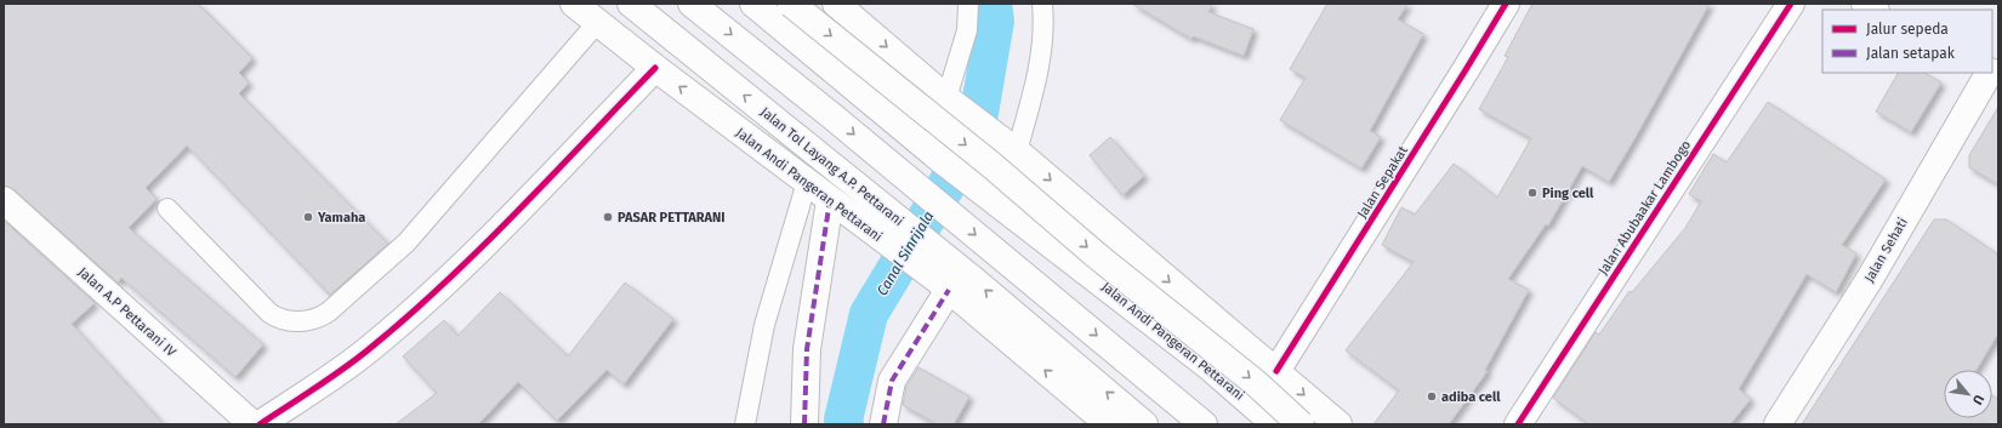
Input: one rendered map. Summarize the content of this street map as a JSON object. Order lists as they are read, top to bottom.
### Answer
{
  "streets": {
    "main road": [
      "Jalan Tol Layang A.P. Pettarani",
      "Jalan Sepakat",
      "Jalan Andi Pangeran Pettarani",
      "Jalan Abubaakar Lambogo",
      "Jalan Sehati",
      "Jalan A.P Pettarani IV"
    ]
  },
  "water": ["Canal Sinrijala"],
  "places": [
    "Ping cell",
    "Yamaha",
    "PASAR PETTARANI",
    "adiba cell"
  ],
  "legend": ["Jalur sepeda", "Jalan setapak"],
  "north": "bottom right"
}
